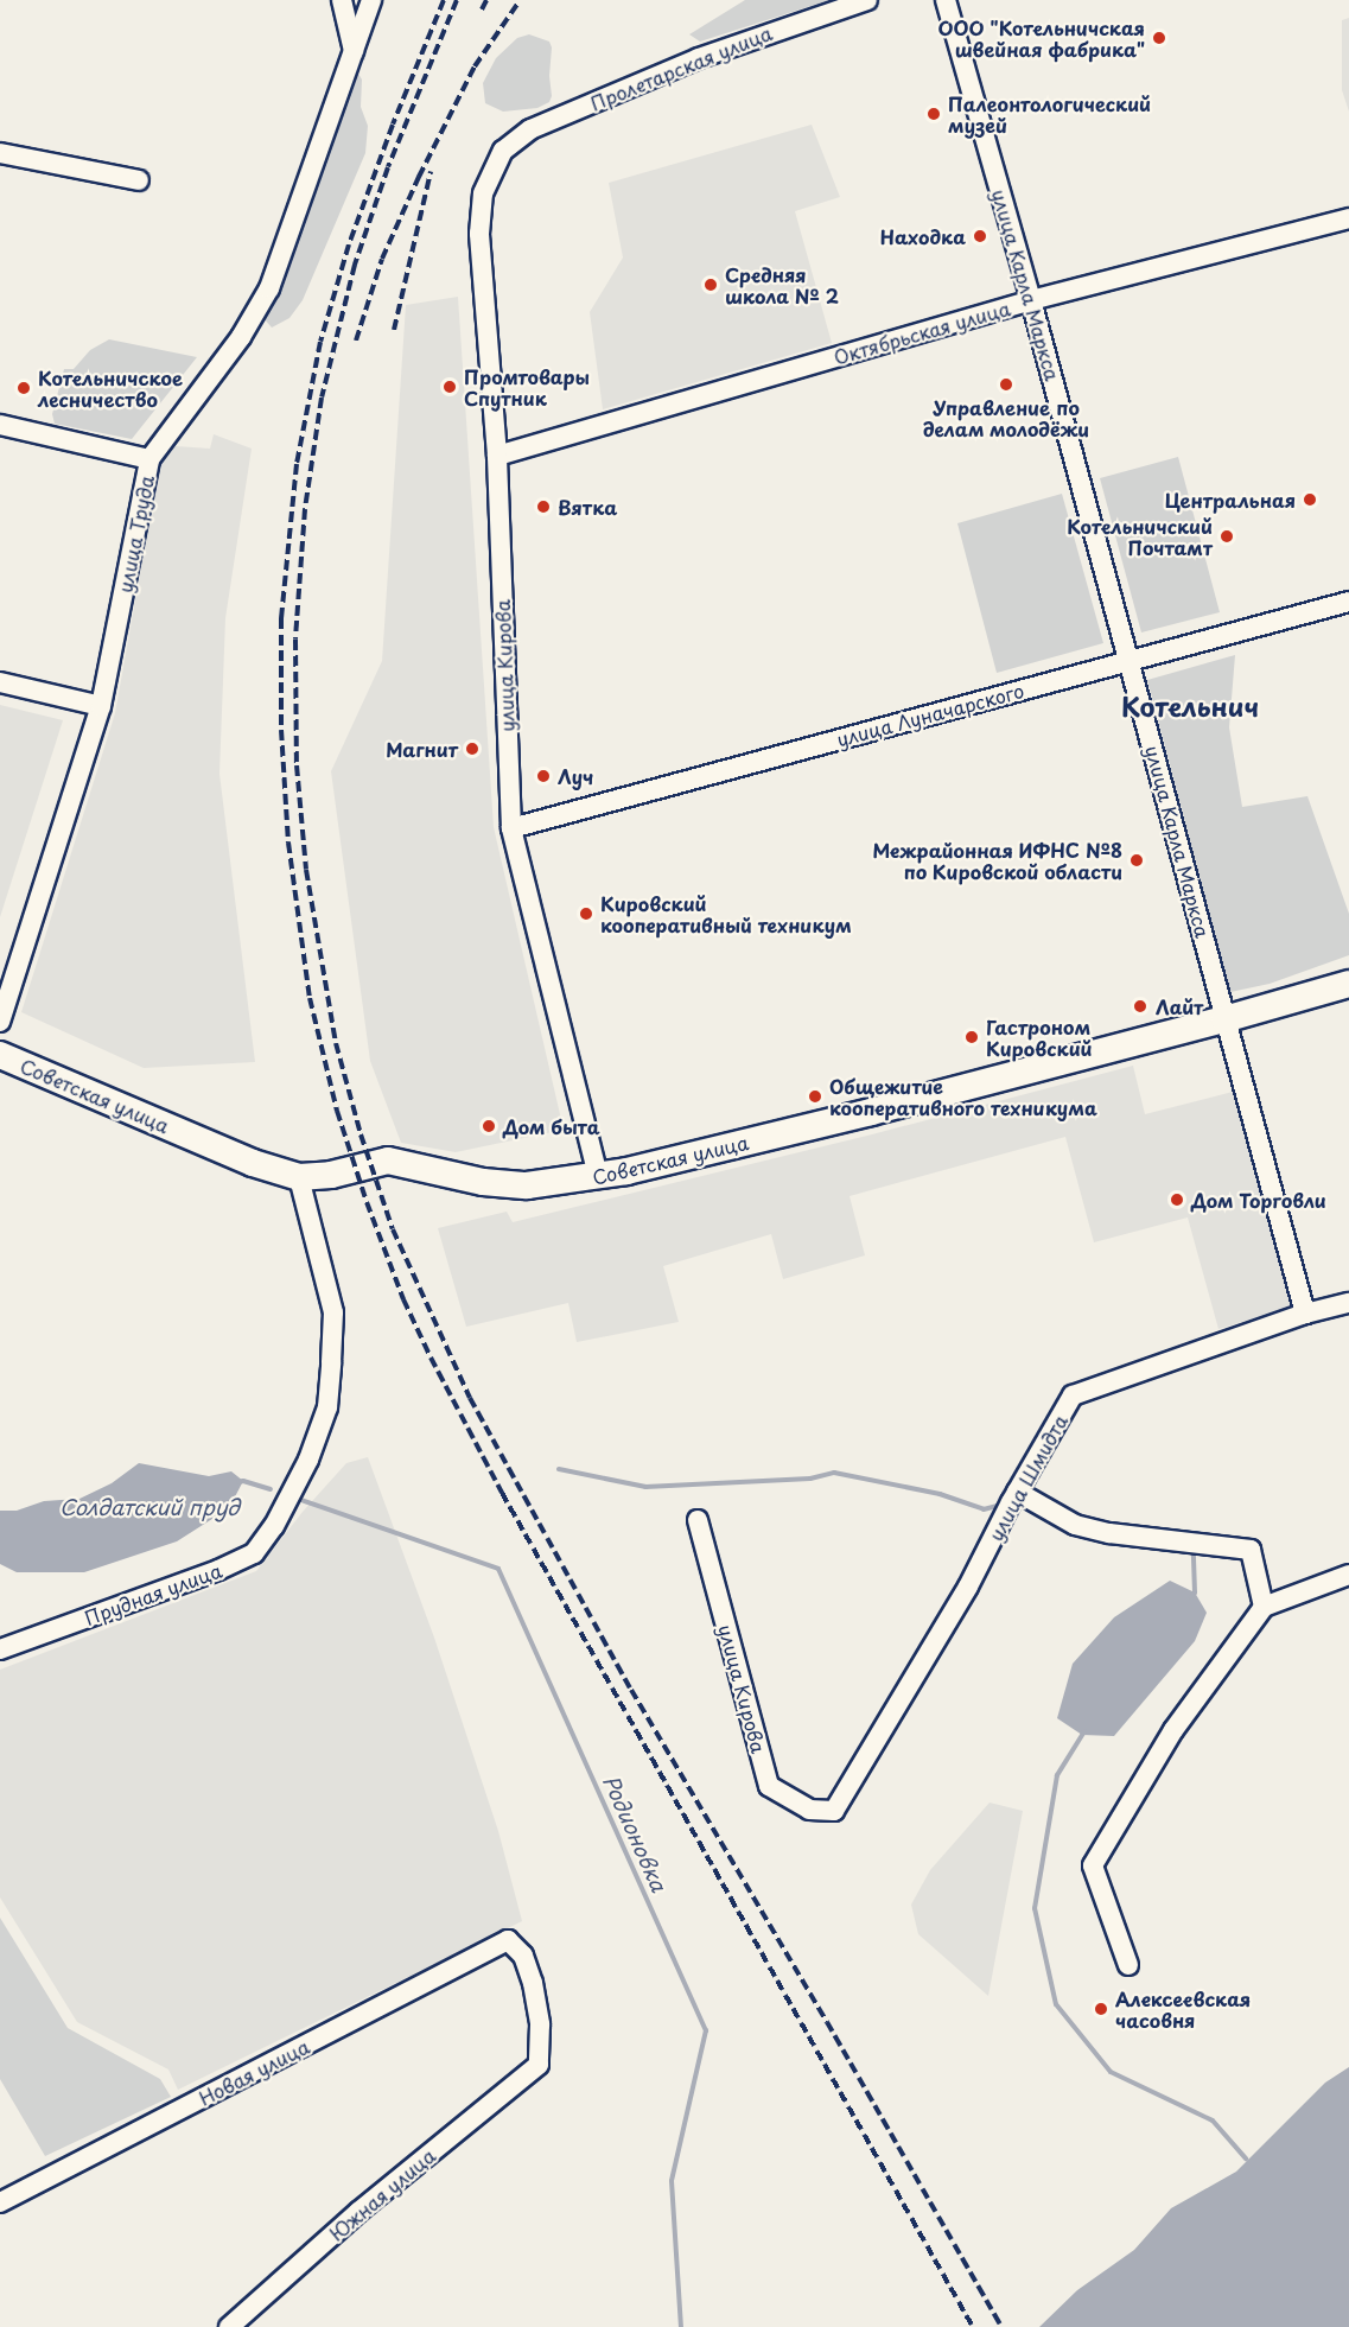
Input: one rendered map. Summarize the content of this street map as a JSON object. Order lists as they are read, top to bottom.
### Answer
{
  "streets": {
    "main road": ["Советская улица"],
    "street": [
      "Пролетарская улица",
      "улица Карла Маркса",
      "Октябрьская улица",
      "улица Труда",
      "улица Кирова",
      "улица Луначарского",
      "улица Шмидта",
      "Прудная улица",
      "Новая улица",
      "Южная улица"
    ]
  },
  "crossings": [
    ["Пролетарская улица", "улица Кирова"],
    ["улица Карла Маркса", "Октябрьская улица"],
    ["улица Карла Маркса", "улица Луначарского"],
    ["улица Карла Маркса", "Советская улица"],
    ["улица Карла Маркса", "улица Шмидта"],
    ["Октябрьская улица", "улица Кирова"],
    ["улица Кирова", "улица Луначарского"],
    ["улица Кирова", "Советская улица"],
    ["улица Кирова", "улица Шмидта"],
    ["Советская улица", "Прудная улица"],
    ["Новая улица", "Южная улица"]
  ],
  "districts": ["Котельнич"],
  "water": ["Солдатский пруд", "Родионовка"],
  "places": [
    "ООО \"Котельничская швейная фабрика\"",
    "Палеонтологический музей",
    "Находка",
    "Средняя школа № 2",
    "Управление по делам молодёжи",
    "Промтовары Спутник",
    "Котельничское лесничество",
    "Центральная",
    "Вятка",
    "Котельничский Почтамт",
    "Магнит",
    "Луч",
    "Межрайонная ИФНС №8 по Кировской области",
    "Кировский кооперативный техникум",
    "Лайт",
    "Гастроном Кировский",
    "Общежитие кооперативного техникума",
    "Дом быта",
    "Дом Торговли",
    "Алексеевская часовня"
  ]
}
